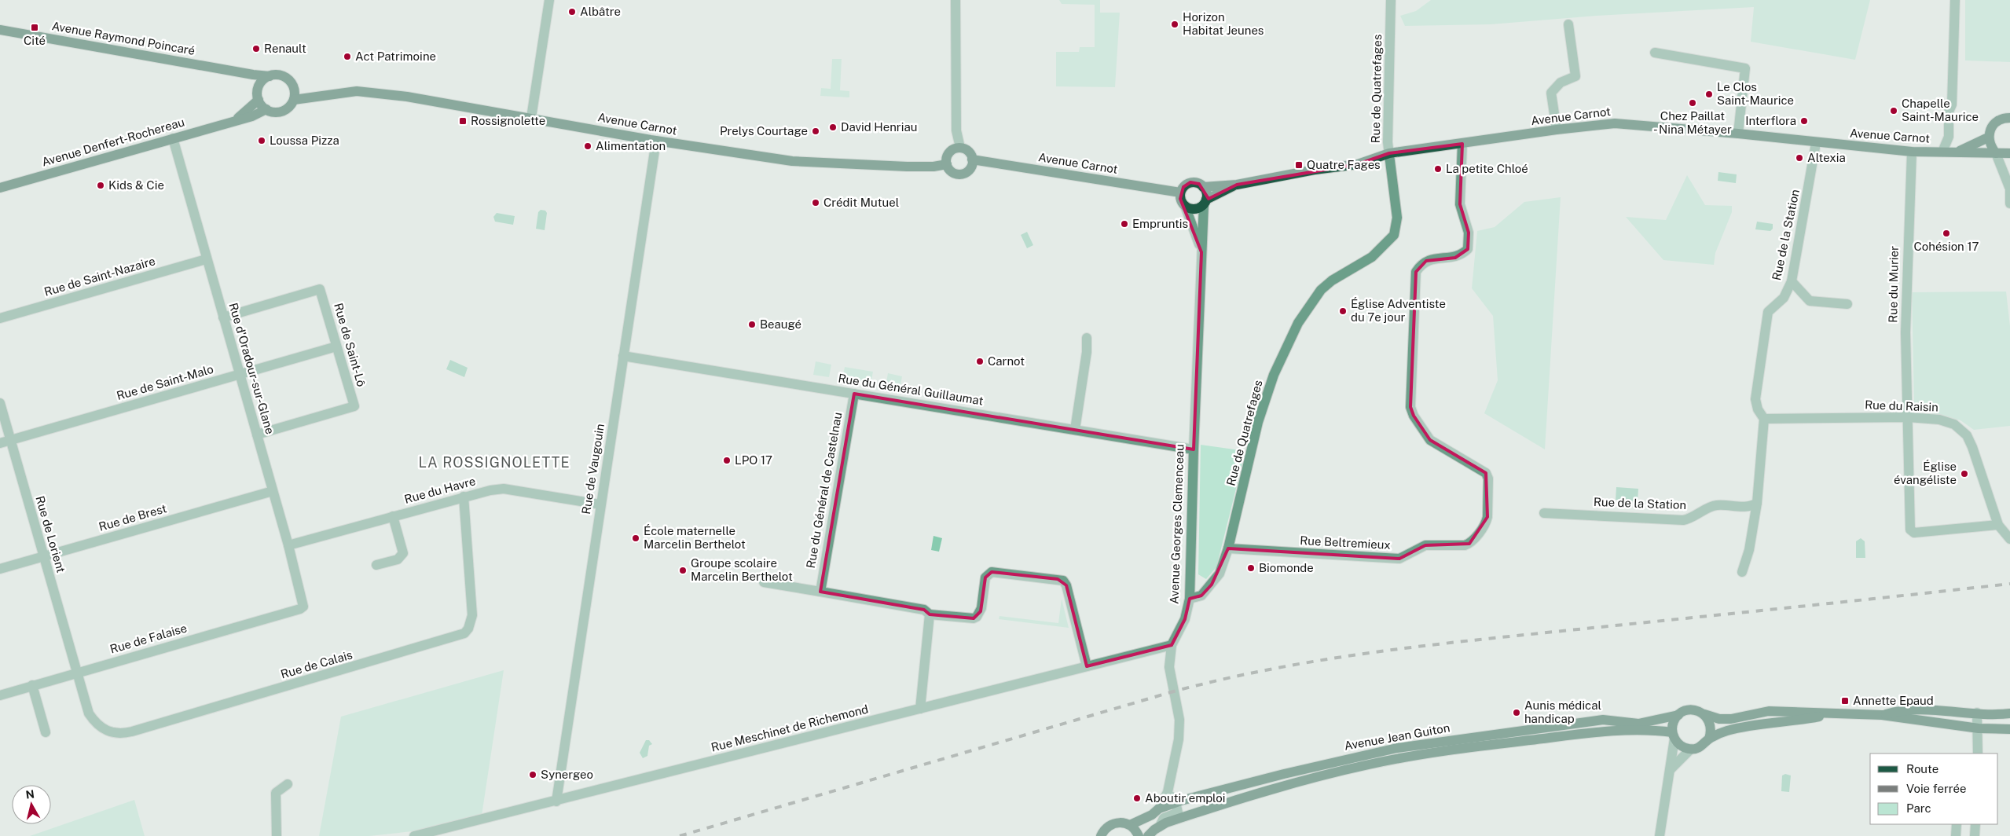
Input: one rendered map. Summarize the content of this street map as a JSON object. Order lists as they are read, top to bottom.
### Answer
{
  "streets": {
    "main road": [
      "Avenue Raymond Poincaré",
      "Avenue Carnot",
      "Avenue Denfert-Rochereau",
      "Avenue Jean Guiton"
    ],
    "street": [
      "Rue de Quatrefages",
      "Rue de la Station",
      "Rue de Saint-Nazaire",
      "Rue du Murier",
      "Rue de Saint-Lô",
      "Rue d'Oradour-sur-Glane",
      "Rue de Saint-Malo",
      "Rue du Général Guillaumat",
      "Rue du Raisin",
      "Rue de Vaugouin",
      "Rue du Havre",
      "Rue du Général de Castelnau",
      "Rue de Brest",
      "Avenue Georges Clemenceau",
      "Rue de Lorient",
      "Rue Beltremieux",
      "Rue de Falaise",
      "Rue de Calais",
      "Rue Meschinet de Richemond"
    ]
  },
  "crossings": [
    ["Avenue Raymond Poincaré", "Avenue Carnot"],
    ["Avenue Raymond Poincaré", "Avenue Denfert-Rochereau"],
    ["Rue de Quatrefages", "Avenue Carnot"],
    ["Rue de Quatrefages", "Avenue Georges Clemenceau"],
    ["Rue de Quatrefages", "Rue Beltremieux"],
    ["Avenue Carnot", "Avenue Denfert-Rochereau"],
    ["Avenue Carnot", "Rue de la Station"],
    ["Avenue Carnot", "Rue du Murier"],
    ["Avenue Carnot", "Rue de Vaugouin"],
    ["Avenue Carnot", "Avenue Georges Clemenceau"],
    ["Avenue Carnot", "Rue Beltremieux"],
    ["Avenue Denfert-Rochereau", "Rue d'Oradour-sur-Glane"],
    ["Rue de la Station", "Rue du Raisin"],
    ["Rue de Saint-Nazaire", "Rue d'Oradour-sur-Glane"],
    ["Rue du Murier", "Rue du Raisin"],
    ["Rue de Saint-Lô", "Rue d'Oradour-sur-Glane"],
    ["Rue de Saint-Lô", "Rue de Saint-Malo"],
    ["Rue d'Oradour-sur-Glane", "Rue de Saint-Malo"],
    ["Rue d'Oradour-sur-Glane", "Rue du Havre"],
    ["Rue d'Oradour-sur-Glane", "Rue de Brest"],
    ["Rue d'Oradour-sur-Glane", "Rue de Falaise"],
    ["Rue de Saint-Malo", "Rue de Lorient"],
    ["Rue du Général Guillaumat", "Rue de Vaugouin"],
    ["Rue du Général Guillaumat", "Rue du Général de Castelnau"],
    ["Rue du Général Guillaumat", "Avenue Georges Clemenceau"],
    ["Rue de Vaugouin", "Rue du Havre"],
    ["Rue de Vaugouin", "Rue Meschinet de Richemond"],
    ["Rue du Havre", "Rue de Calais"],
    ["Rue de Brest", "Rue de Lorient"],
    ["Avenue Georges Clemenceau", "Rue Meschinet de Richemond"],
    ["Avenue Georges Clemenceau", "Avenue Jean Guiton"],
    ["Rue de Lorient", "Rue de Falaise"],
    ["Rue de Lorient", "Rue de Calais"],
    ["Rue de Falaise", "Rue de Calais"]
  ],
  "districts": ["LA ROSSIGNOLETTE"],
  "places": {
    "other": [
      "Albâtre",
      "Horizon Habitat Jeunes",
      "Renault",
      "Act Patrimoine",
      "Le Clos Saint-Maurice",
      "Chez Paillat - Nina Métayer",
      "Chapelle Saint-Maurice",
      "Interflora",
      "David Henriau",
      "Prelys Courtage",
      "Loussa Pizza",
      "Alimentation",
      "Altexia",
      "La petite Chloé",
      "Kids & Cie",
      "Crédit Mutuel",
      "Empruntis",
      "Cohésion 17",
      "Église Adventiste du 7e jour",
      "Beaugé",
      "Carnot",
      "LPO 17",
      "Église évangéliste",
      "École maternelle Marcelin Berthelot",
      "Biomonde",
      "Groupe scolaire Marcelin Berthelot",
      "Aunis médical handicap",
      "Synergeo",
      "Aboutir emploi"
    ],
    "transit": [
      "Cité",
      "Rossignolette",
      "Quatre Fages",
      "Annette Epaud"
    ]
  },
  "legend": ["Route", "Voie ferrée", "Parc"],
  "north": "top"
}
